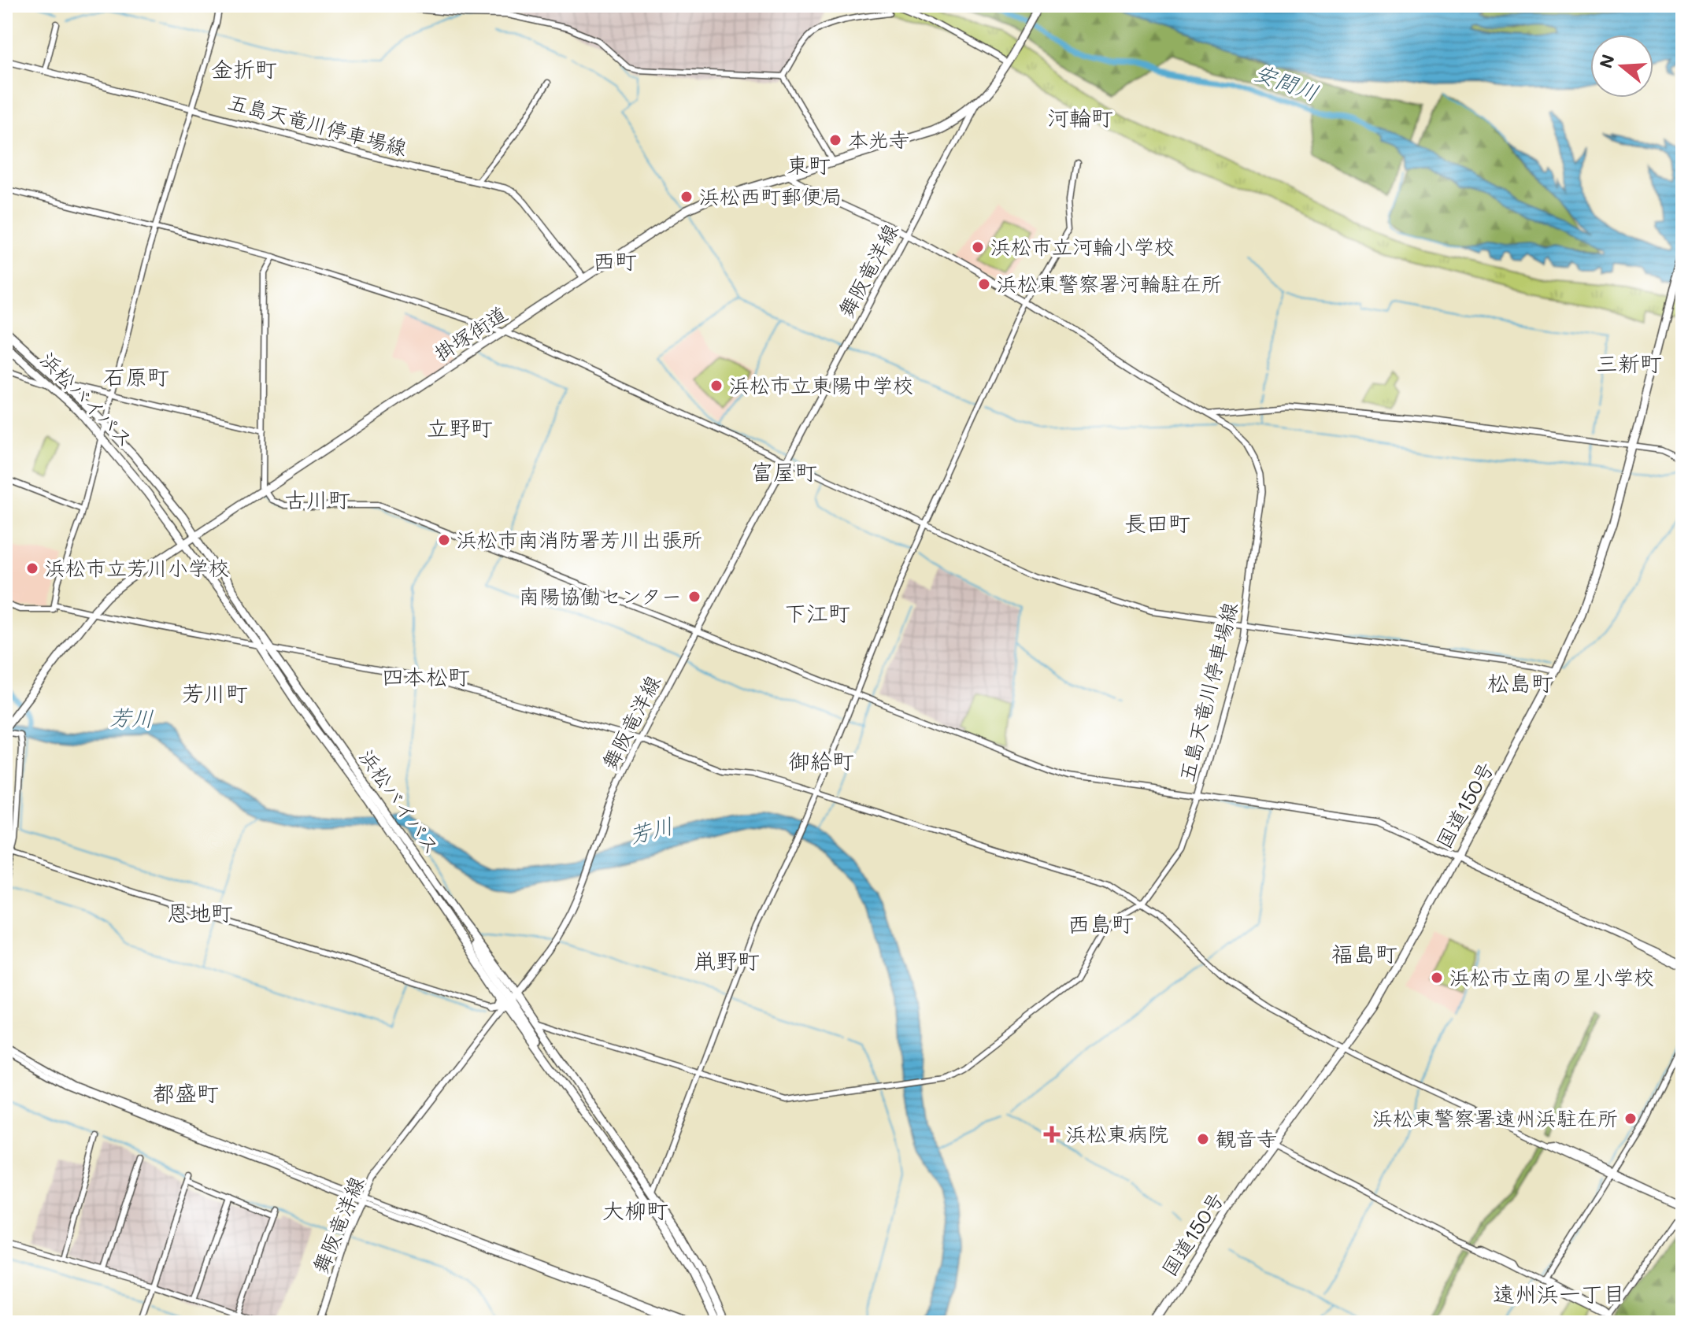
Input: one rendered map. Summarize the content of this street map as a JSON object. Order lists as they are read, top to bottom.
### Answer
{
  "streets": {
    "highway": ["掛塚街道", "浜松バイパス", "国道150号"],
    "main road": ["五島天竜川停車場線", "舞阪竜洋線"]
  },
  "crossings": [
    ["五島天竜川停車場線", "舞阪竜洋線"],
    ["五島天竜川停車場線", "掛塚街道"],
    ["五島天竜川停車場線", "国道150号"],
    ["舞阪竜洋線", "掛塚街道"],
    ["舞阪竜洋線", "浜松バイパス"],
    ["掛塚街道", "浜松バイパス"]
  ],
  "districts": [
    "金折町",
    "河輪町",
    "東町",
    "西町",
    "三新町",
    "石原町",
    "立野町",
    "富屋町",
    "古川町",
    "長田町",
    "下江町",
    "四本松町",
    "松島町",
    "芳川町",
    "御給町",
    "恩地町",
    "西島町",
    "福島町",
    "鼡野町",
    "都盛町",
    "大柳町",
    "遠州浜一丁目"
  ],
  "water": ["安間川", "芳川"],
  "places": {
    "other": [
      "本光寺",
      "浜松西町郵便局",
      "浜松市立河輪小学校",
      "浜松東警察署河輪駐在所",
      "浜松市立東陽中学校",
      "浜松市南消防署芳川出張所",
      "浜松市立芳川小学校",
      "南陽協働センター",
      "浜松市立南の星小学校",
      "浜松東警察署遠州浜駐在所",
      "観音寺"
    ],
    "health": ["浜松東病院"]
  },
  "north": "left"
}
